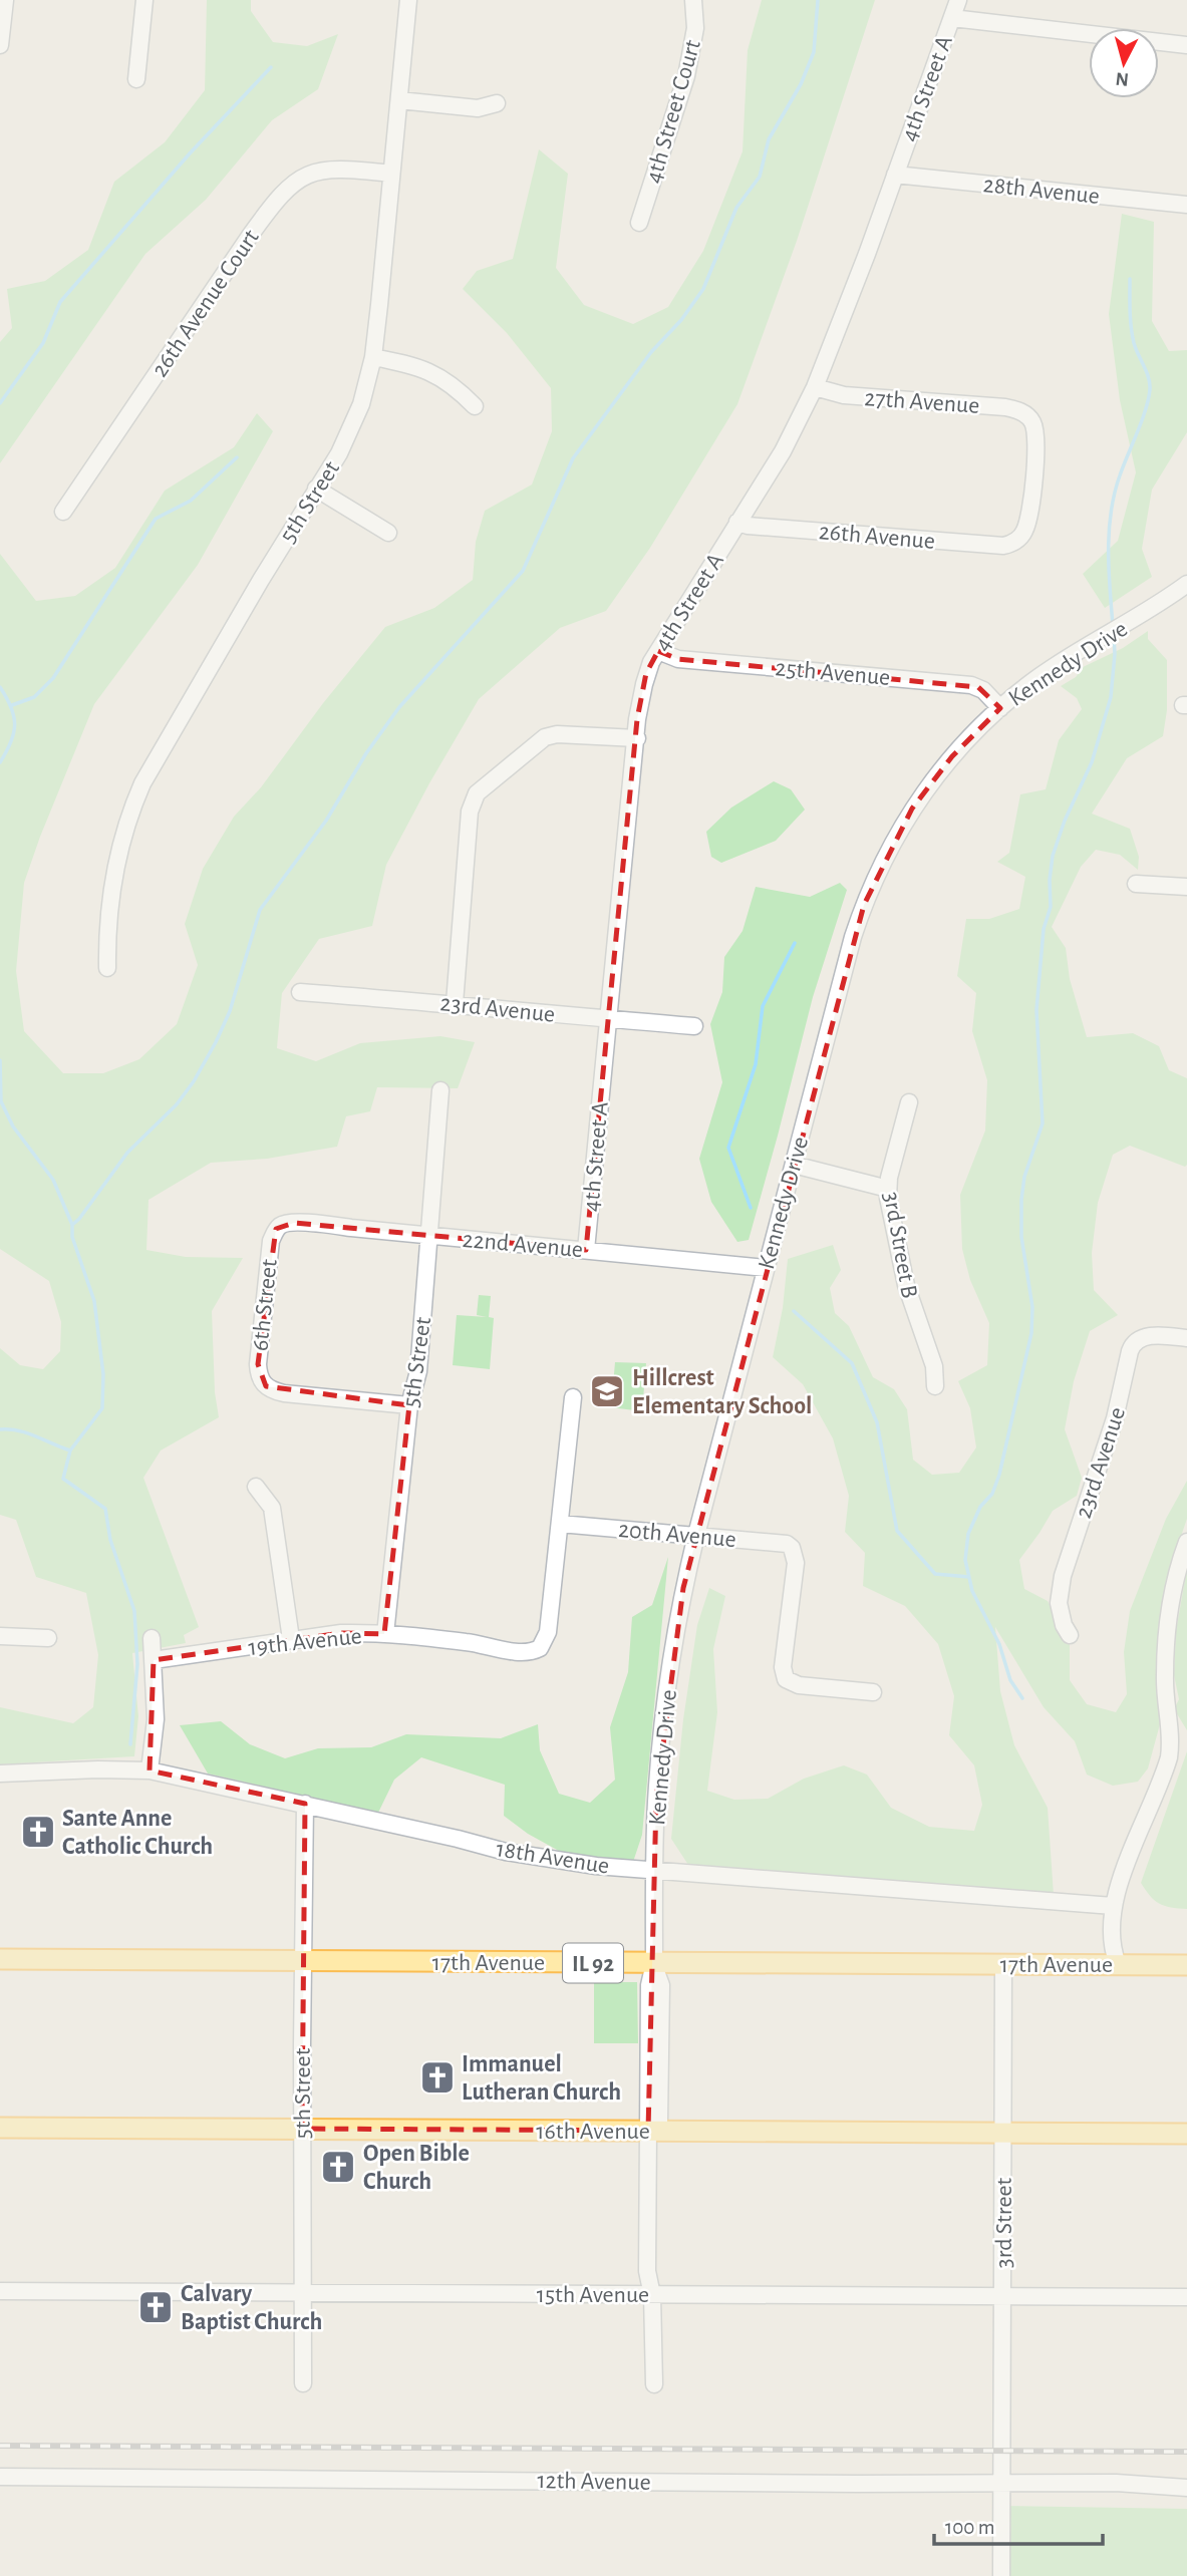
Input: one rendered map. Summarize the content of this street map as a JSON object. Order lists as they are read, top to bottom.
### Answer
{
  "streets": {
    "main road": ["17th Avenue", "IL 92", "16th Avenue"],
    "street": [
      "4th Street A",
      "4th Street Court",
      "28th Avenue",
      "26th Avenue Court",
      "27th Avenue",
      "5th Street",
      "26th Avenue",
      "Kennedy Drive",
      "25th Avenue",
      "23rd Avenue",
      "22nd Avenue",
      "3rd Street B",
      "6th Street",
      "20th Avenue",
      "19th Avenue",
      "18th Avenue",
      "3rd Street",
      "15th Avenue",
      "12th Avenue"
    ]
  },
  "crossings": [
    ["4th Street A", "28th Avenue"],
    ["4th Street A", "27th Avenue"],
    ["4th Street A", "26th Avenue"],
    ["4th Street A", "25th Avenue"],
    ["4th Street A", "23rd Avenue"],
    ["4th Street A", "22nd Avenue"],
    ["26th Avenue Court", "5th Street"],
    ["27th Avenue", "26th Avenue"],
    ["5th Street", "22nd Avenue"],
    ["5th Street", "6th Street"],
    ["5th Street", "19th Avenue"],
    ["5th Street", "18th Avenue"],
    ["5th Street", "17th Avenue"],
    ["5th Street", "16th Avenue"],
    ["5th Street", "15th Avenue"],
    ["Kennedy Drive", "25th Avenue"],
    ["Kennedy Drive", "22nd Avenue"],
    ["Kennedy Drive", "20th Avenue"],
    ["Kennedy Drive", "18th Avenue"],
    ["Kennedy Drive", "17th Avenue"],
    ["Kennedy Drive", "16th Avenue"],
    ["Kennedy Drive", "15th Avenue"],
    ["22nd Avenue", "6th Street"],
    ["20th Avenue", "19th Avenue"],
    ["17th Avenue", "3rd Street"],
    ["16th Avenue", "3rd Street"],
    ["3rd Street", "15th Avenue"],
    ["3rd Street", "12th Avenue"]
  ],
  "places": {
    "school or university": ["Hillcrest Elementary School"],
    "church": [
      "Sante Anne Catholic Church",
      "Immanuel Lutheran Church",
      "Open Bible Church",
      "Calvary Baptist Church"
    ]
  },
  "scale_bar": "100 m",
  "north": "bottom"
}
